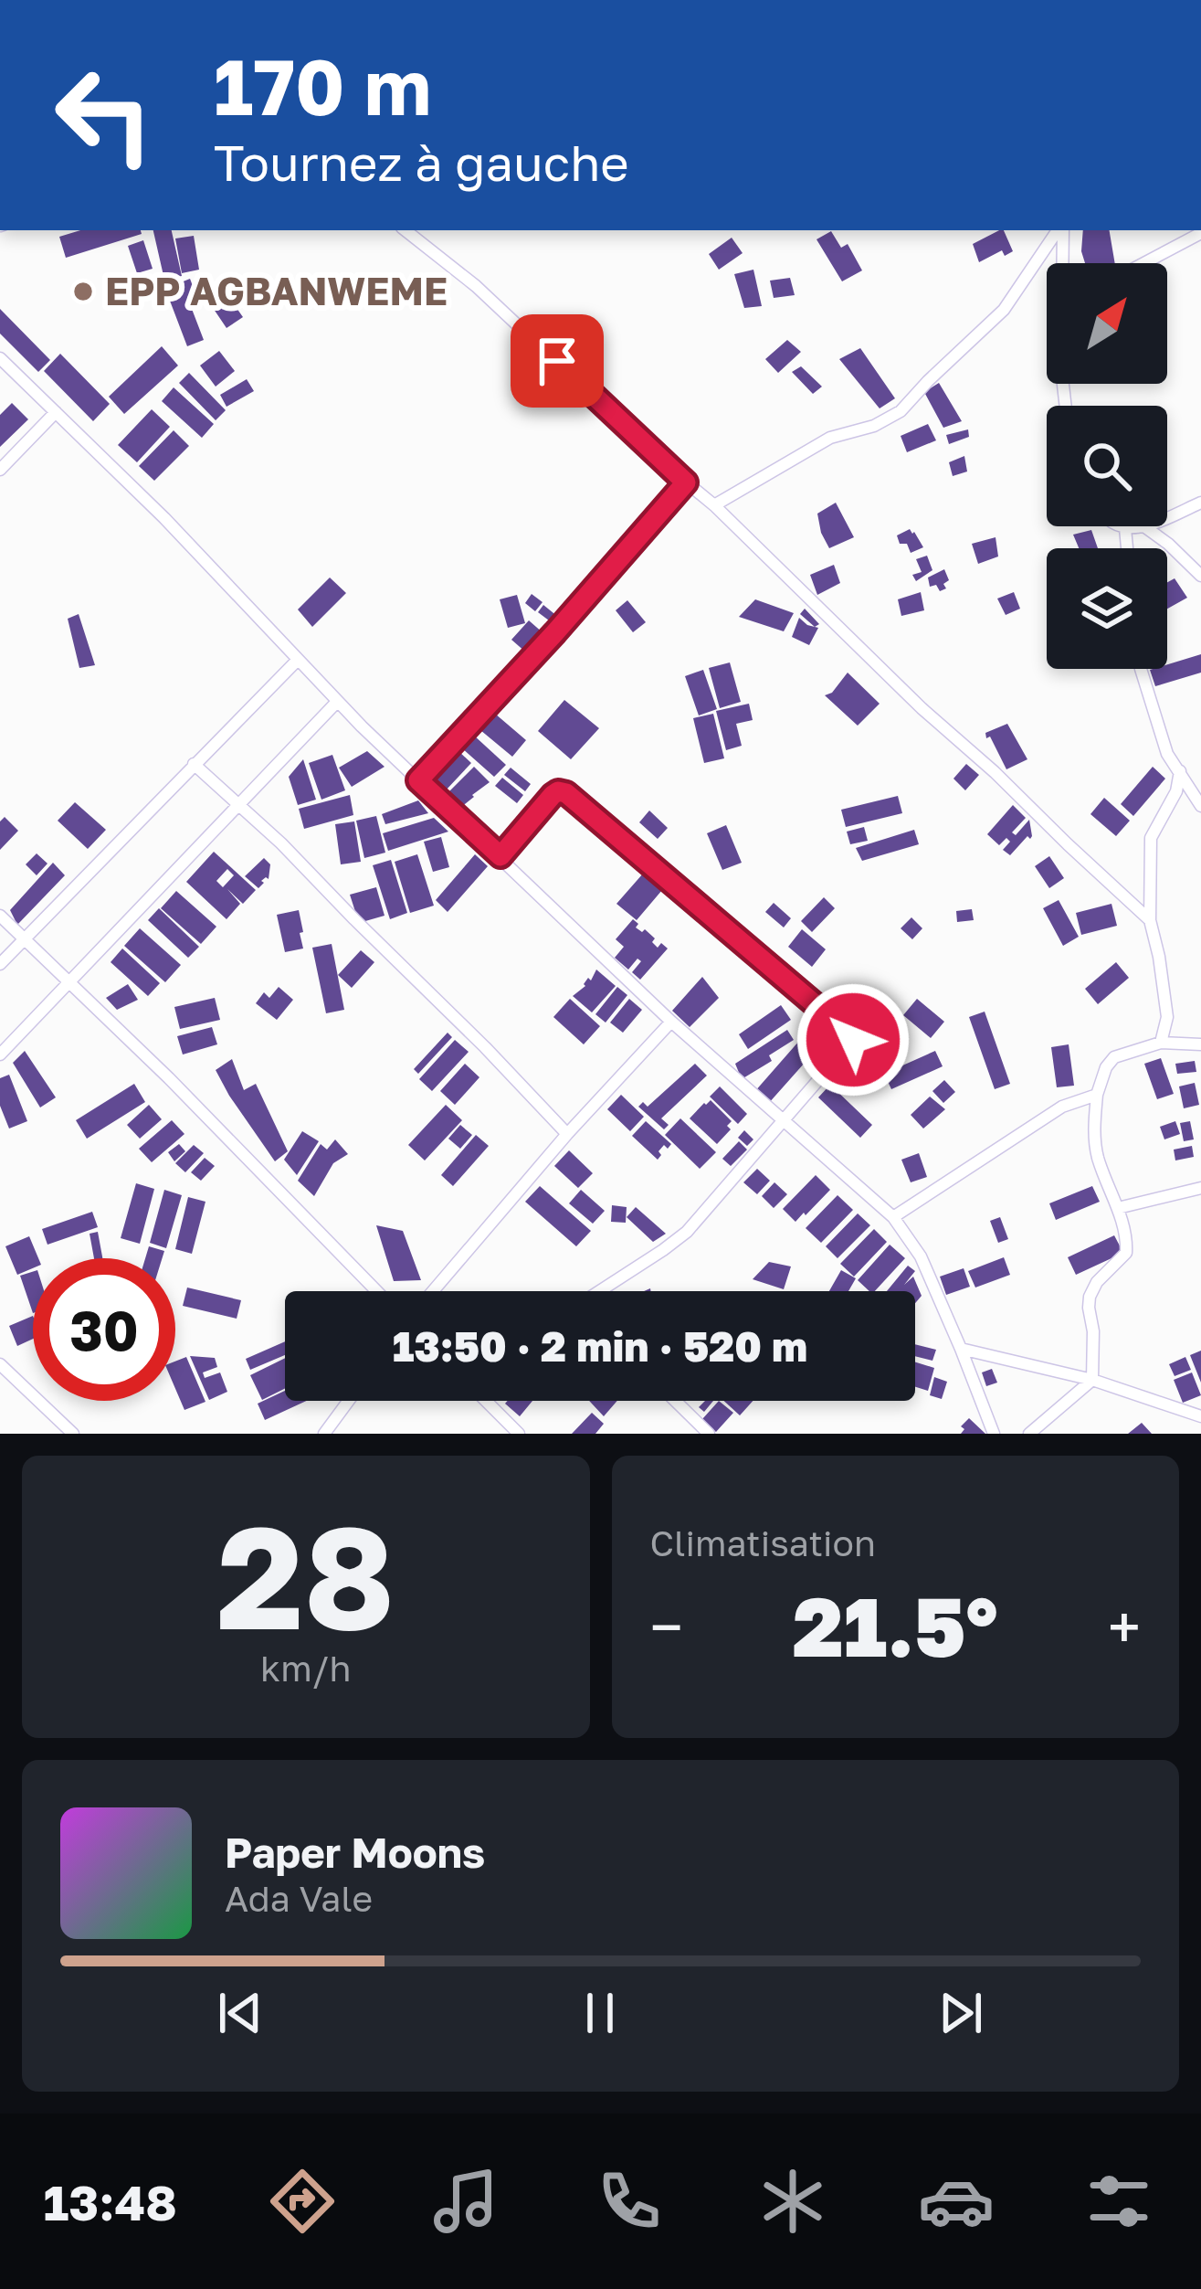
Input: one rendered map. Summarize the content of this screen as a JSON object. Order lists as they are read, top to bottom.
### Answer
{
  "places": ["EPP AGBANWEME"],
  "north": "top right",
  "page": {
    "turn": ["170 m", "Tournez à gauche"],
    "limit": "30",
    "trip": "13:50 · 2 min · 520 m",
    "tile": [
      ["28", "km/h"],
      "Climatisation"
    ],
    "heat": ["−", "21.5°", "+"],
    "song": ["Paper Moons", "Ada Vale"],
    "tabs": "13:48"
  }
}
